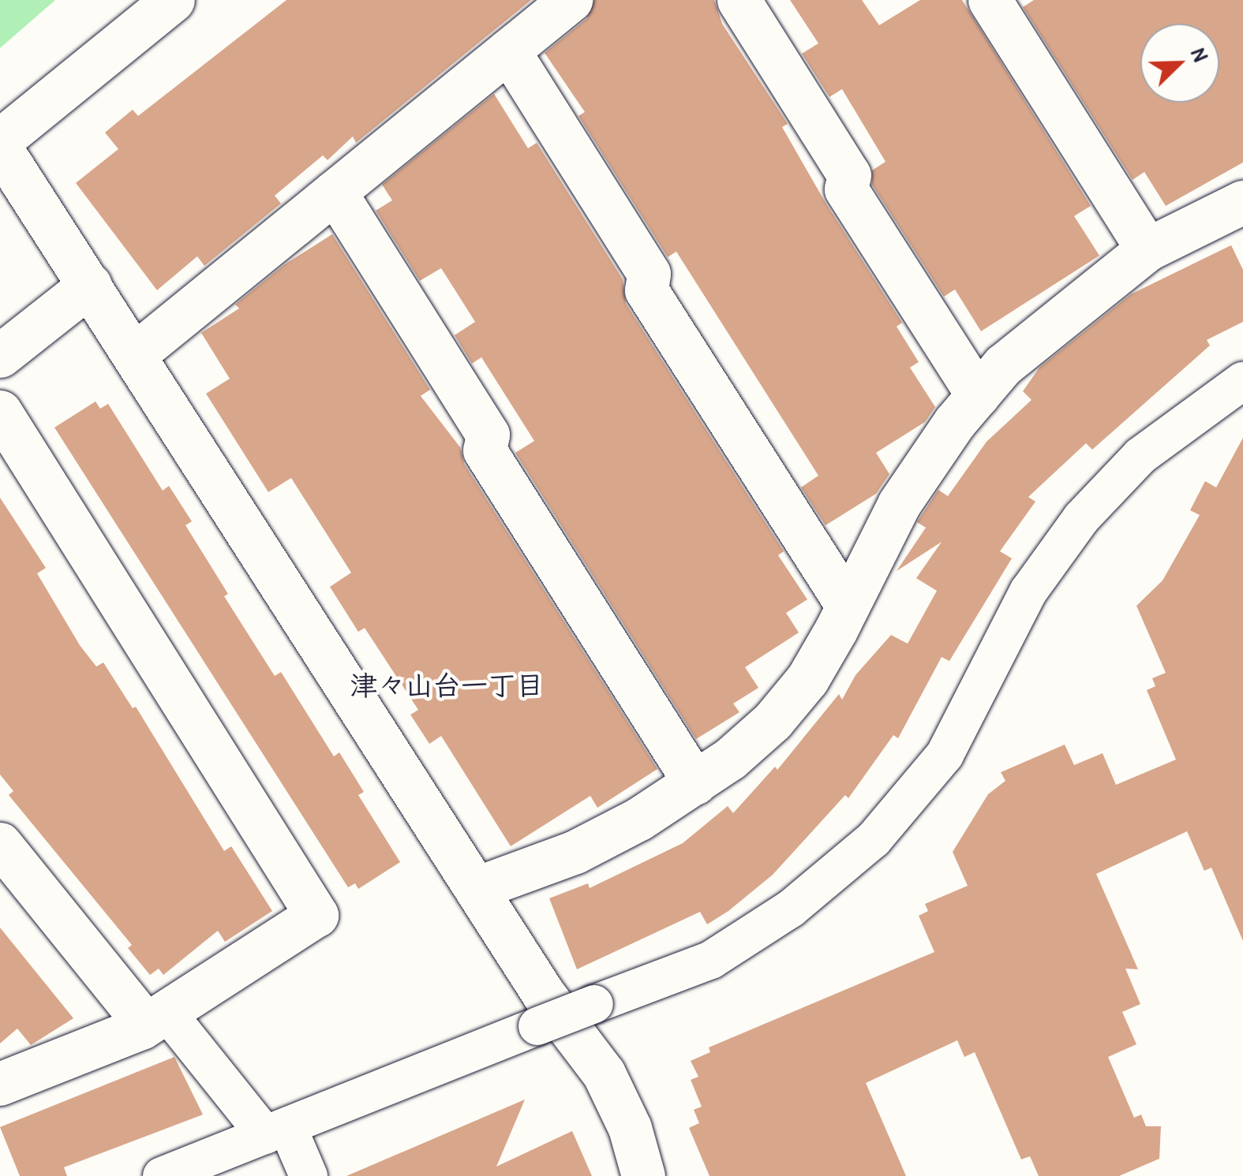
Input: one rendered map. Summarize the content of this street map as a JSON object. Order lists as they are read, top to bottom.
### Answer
{
  "districts": ["津々山台一丁目"],
  "north": "top right"
}
